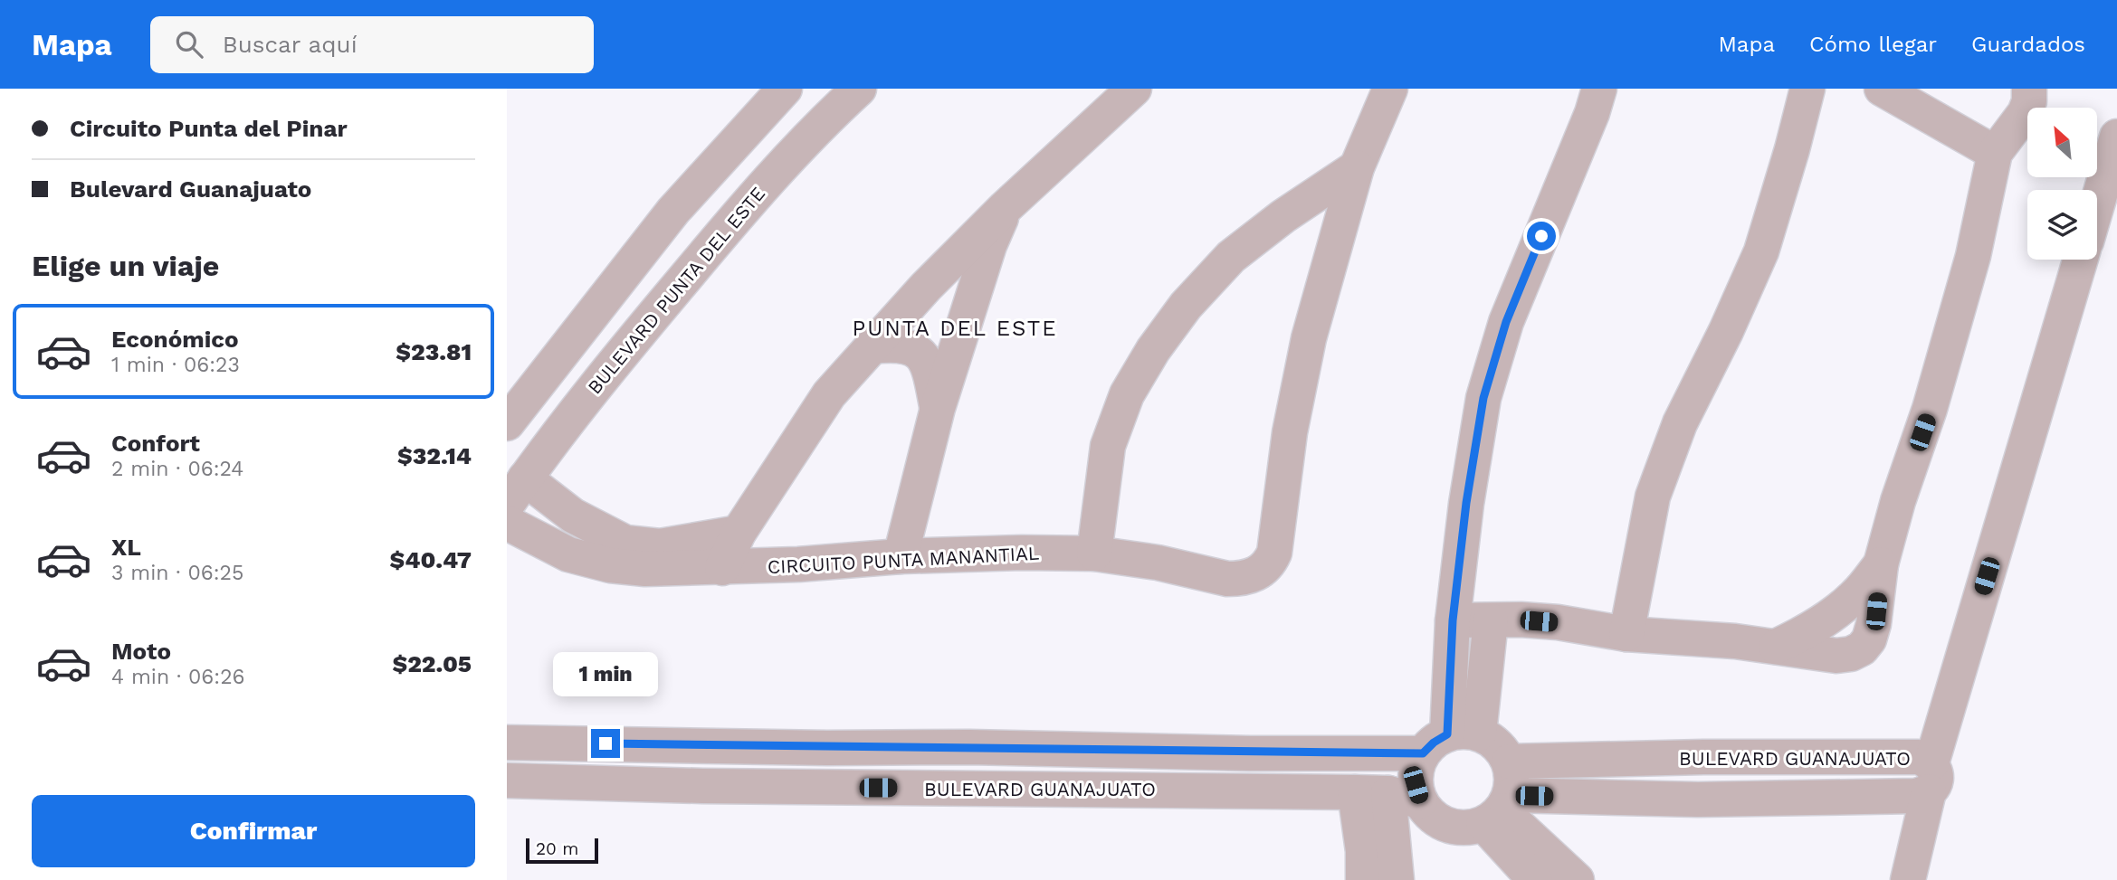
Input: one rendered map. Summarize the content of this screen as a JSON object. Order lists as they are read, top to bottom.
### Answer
{
  "streets": {
    "street": ["BULEVARD PUNTA DEL ESTE", "CIRCUITO PUNTA MANANTIAL", "BULEVARD GUANAJUATO"]
  },
  "districts": ["PUNTA DEL ESTE"],
  "scale_bar": "20 m",
  "north": "top left",
  "page": {
    "header": "Mapa",
    "search": "Buscar aquí",
    "nav": ["Mapa", "Cómo llegar", "Guardados"],
    "banner": ["Circuito Punta del Pinar", "Bulevard Guanajuato"],
    "heading": "Elige un viaje",
    "list": [
      {
        "name": "Económico",
        "note": "1 min · 06:23",
        "value": "$23.81"
      },
      {
        "name": "Confort",
        "note": "2 min · 06:24",
        "value": "$32.14"
      },
      {
        "name": "XL",
        "note": "3 min · 06:25",
        "value": "$40.47"
      },
      {
        "name": "Moto",
        "note": "4 min · 06:26",
        "value": "$22.05"
      }
    ],
    "bubble": "1 min",
    "buttons": "Confirmar",
    "scale": "20 m"
  }
}
